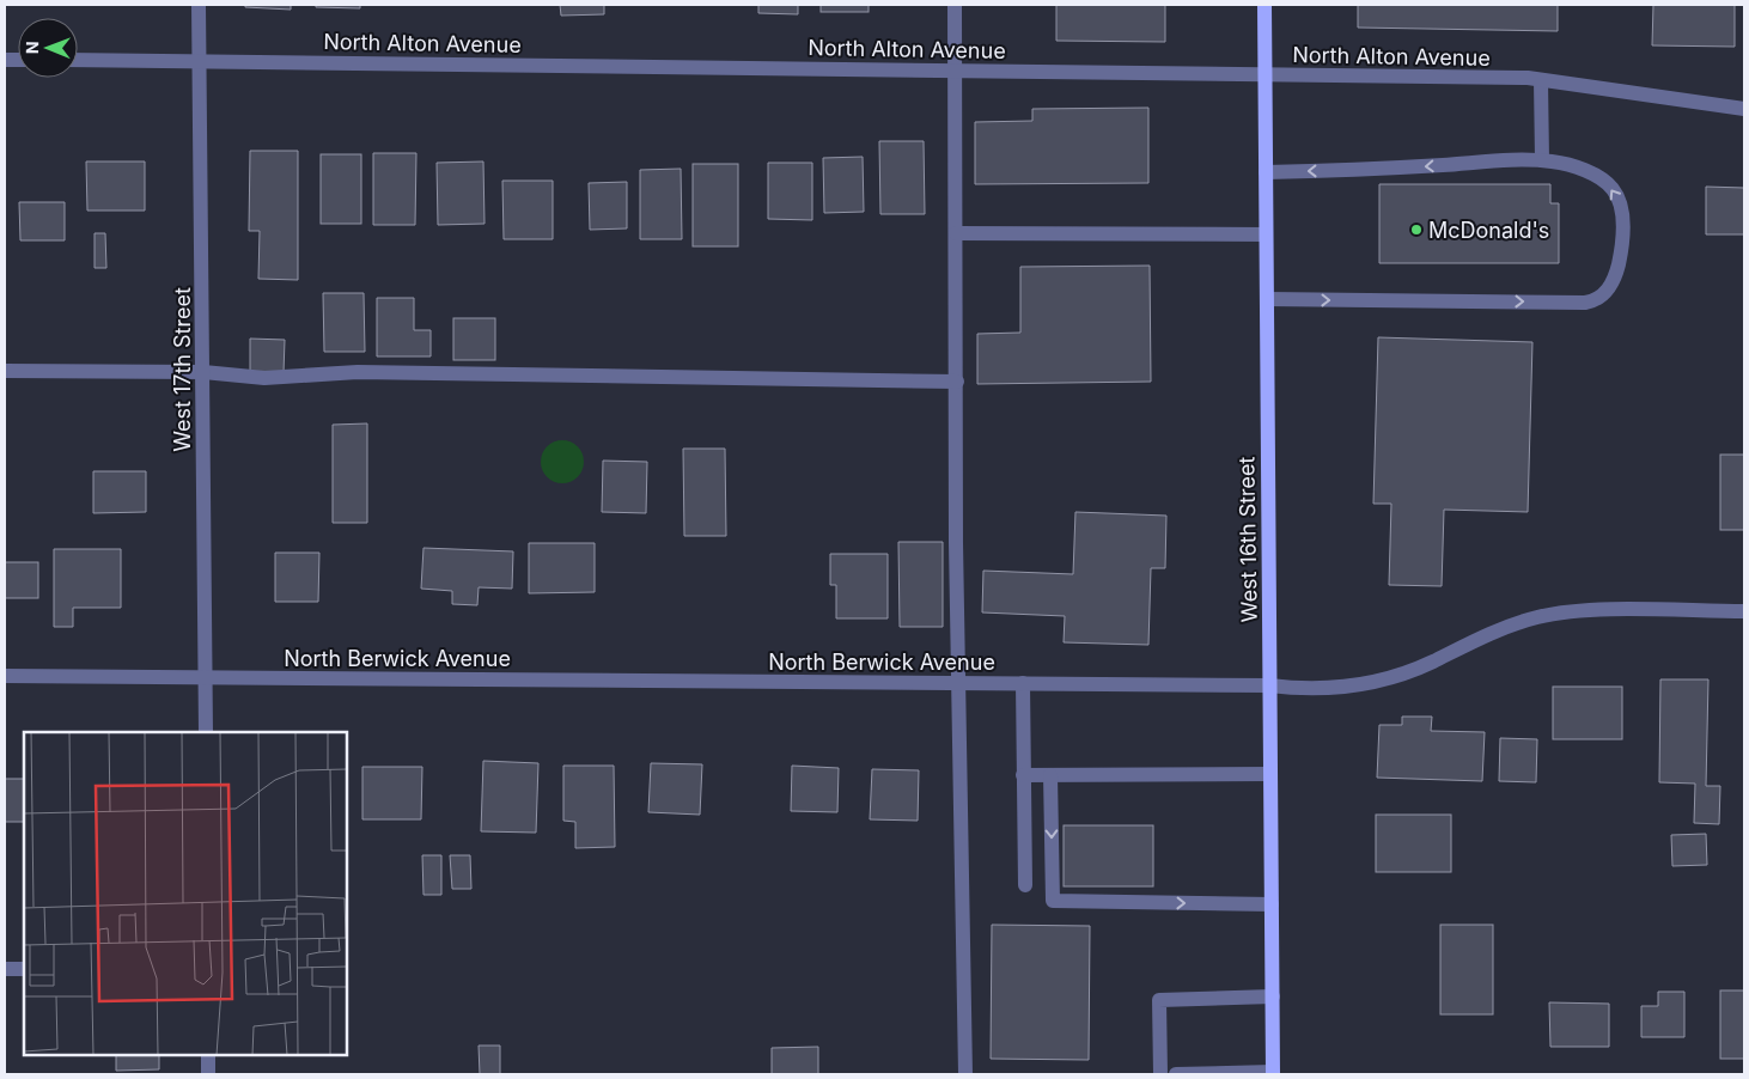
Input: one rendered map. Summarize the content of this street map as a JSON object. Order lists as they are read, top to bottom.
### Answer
{
  "streets": {
    "main road": ["West 16th Street"],
    "street": ["North Alton Avenue", "West 17th Street", "North Berwick Avenue"]
  },
  "crossings": [
    ["North Alton Avenue", "West 17th Street"],
    ["North Alton Avenue", "West 16th Street"],
    ["West 17th Street", "North Berwick Avenue"],
    ["West 16th Street", "North Berwick Avenue"]
  ],
  "places": ["McDonald's"],
  "north": "left"
}
